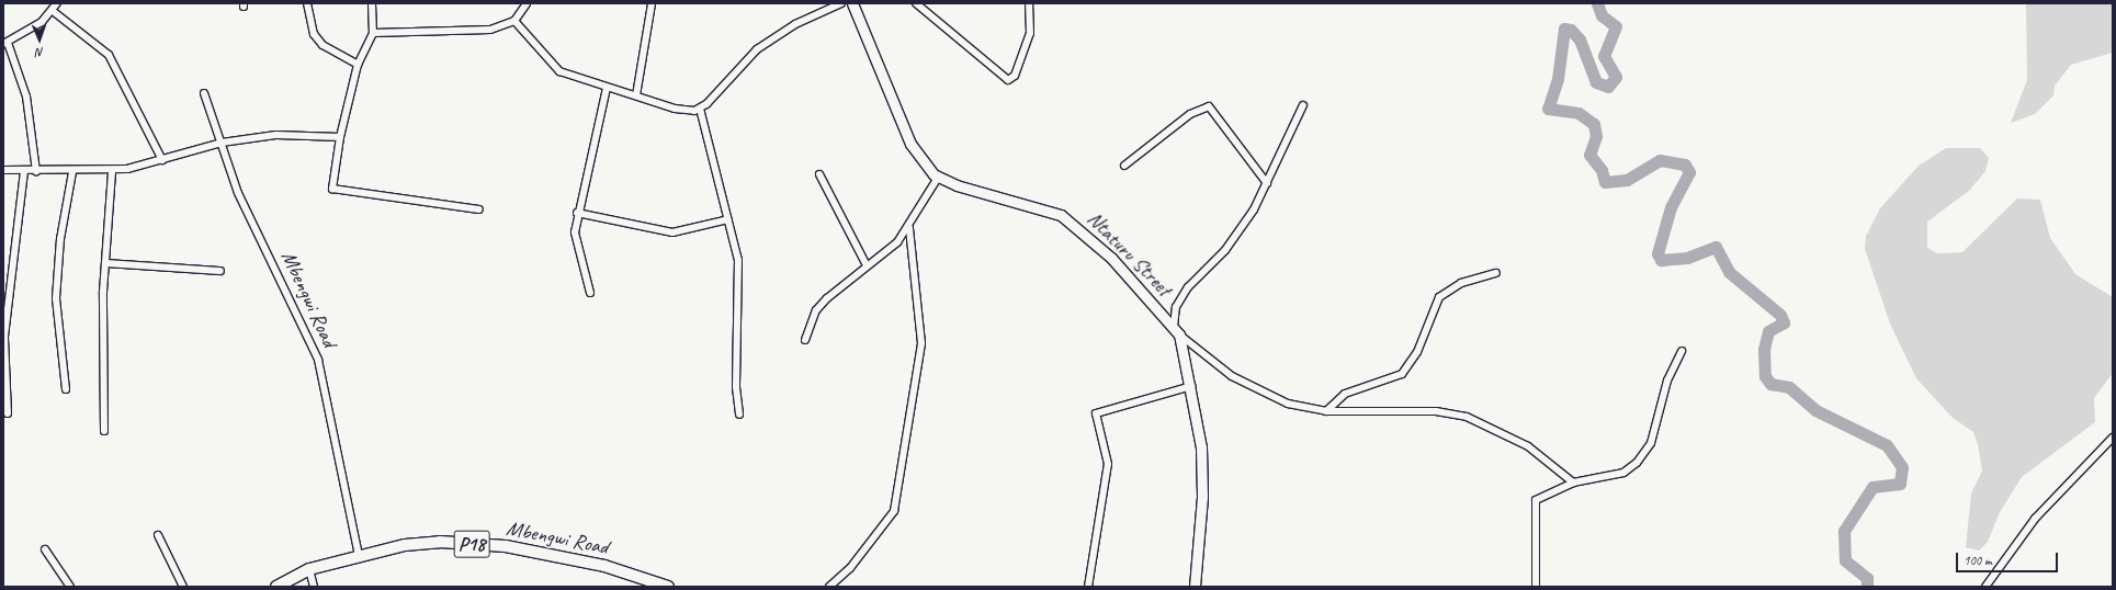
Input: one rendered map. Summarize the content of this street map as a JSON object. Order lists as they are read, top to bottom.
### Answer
{
  "streets": {
    "main road": ["Mbengwi Road", "P18"],
    "street": ["Ntaturu Street"]
  },
  "scale_bar": "100 m",
  "north": "bottom"
}
